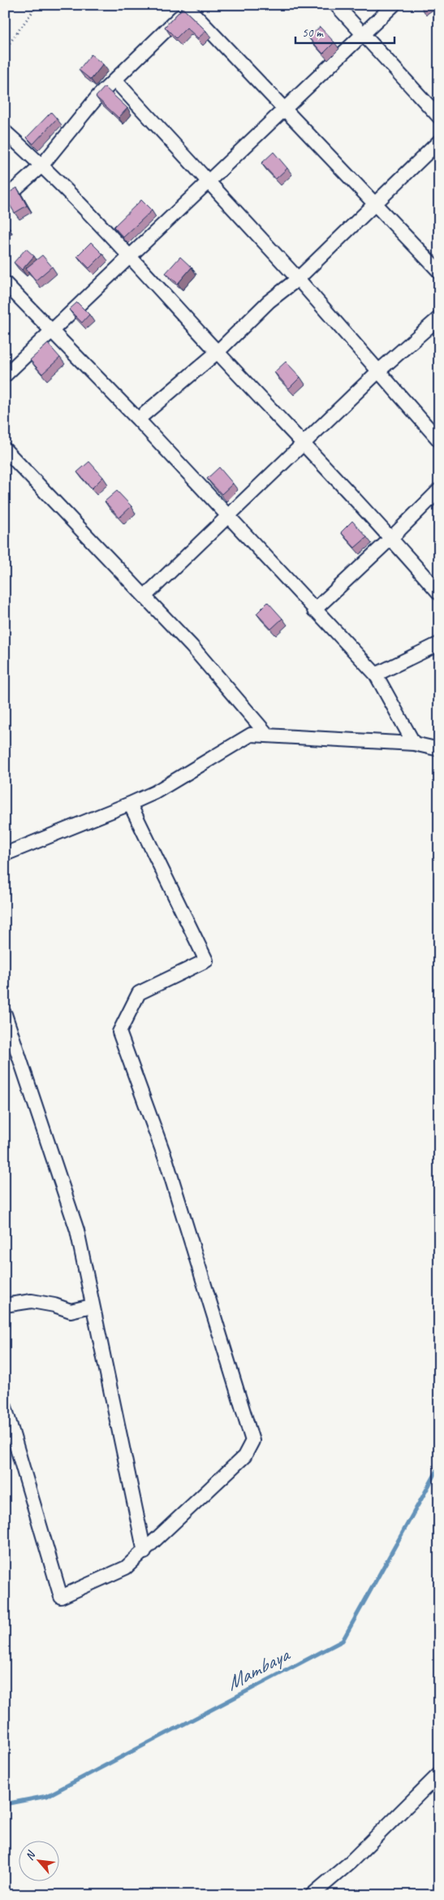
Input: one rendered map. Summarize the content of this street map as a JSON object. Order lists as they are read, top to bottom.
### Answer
{
  "water": ["Mambaya"],
  "scale_bar": "50 m",
  "north": "top left"
}
